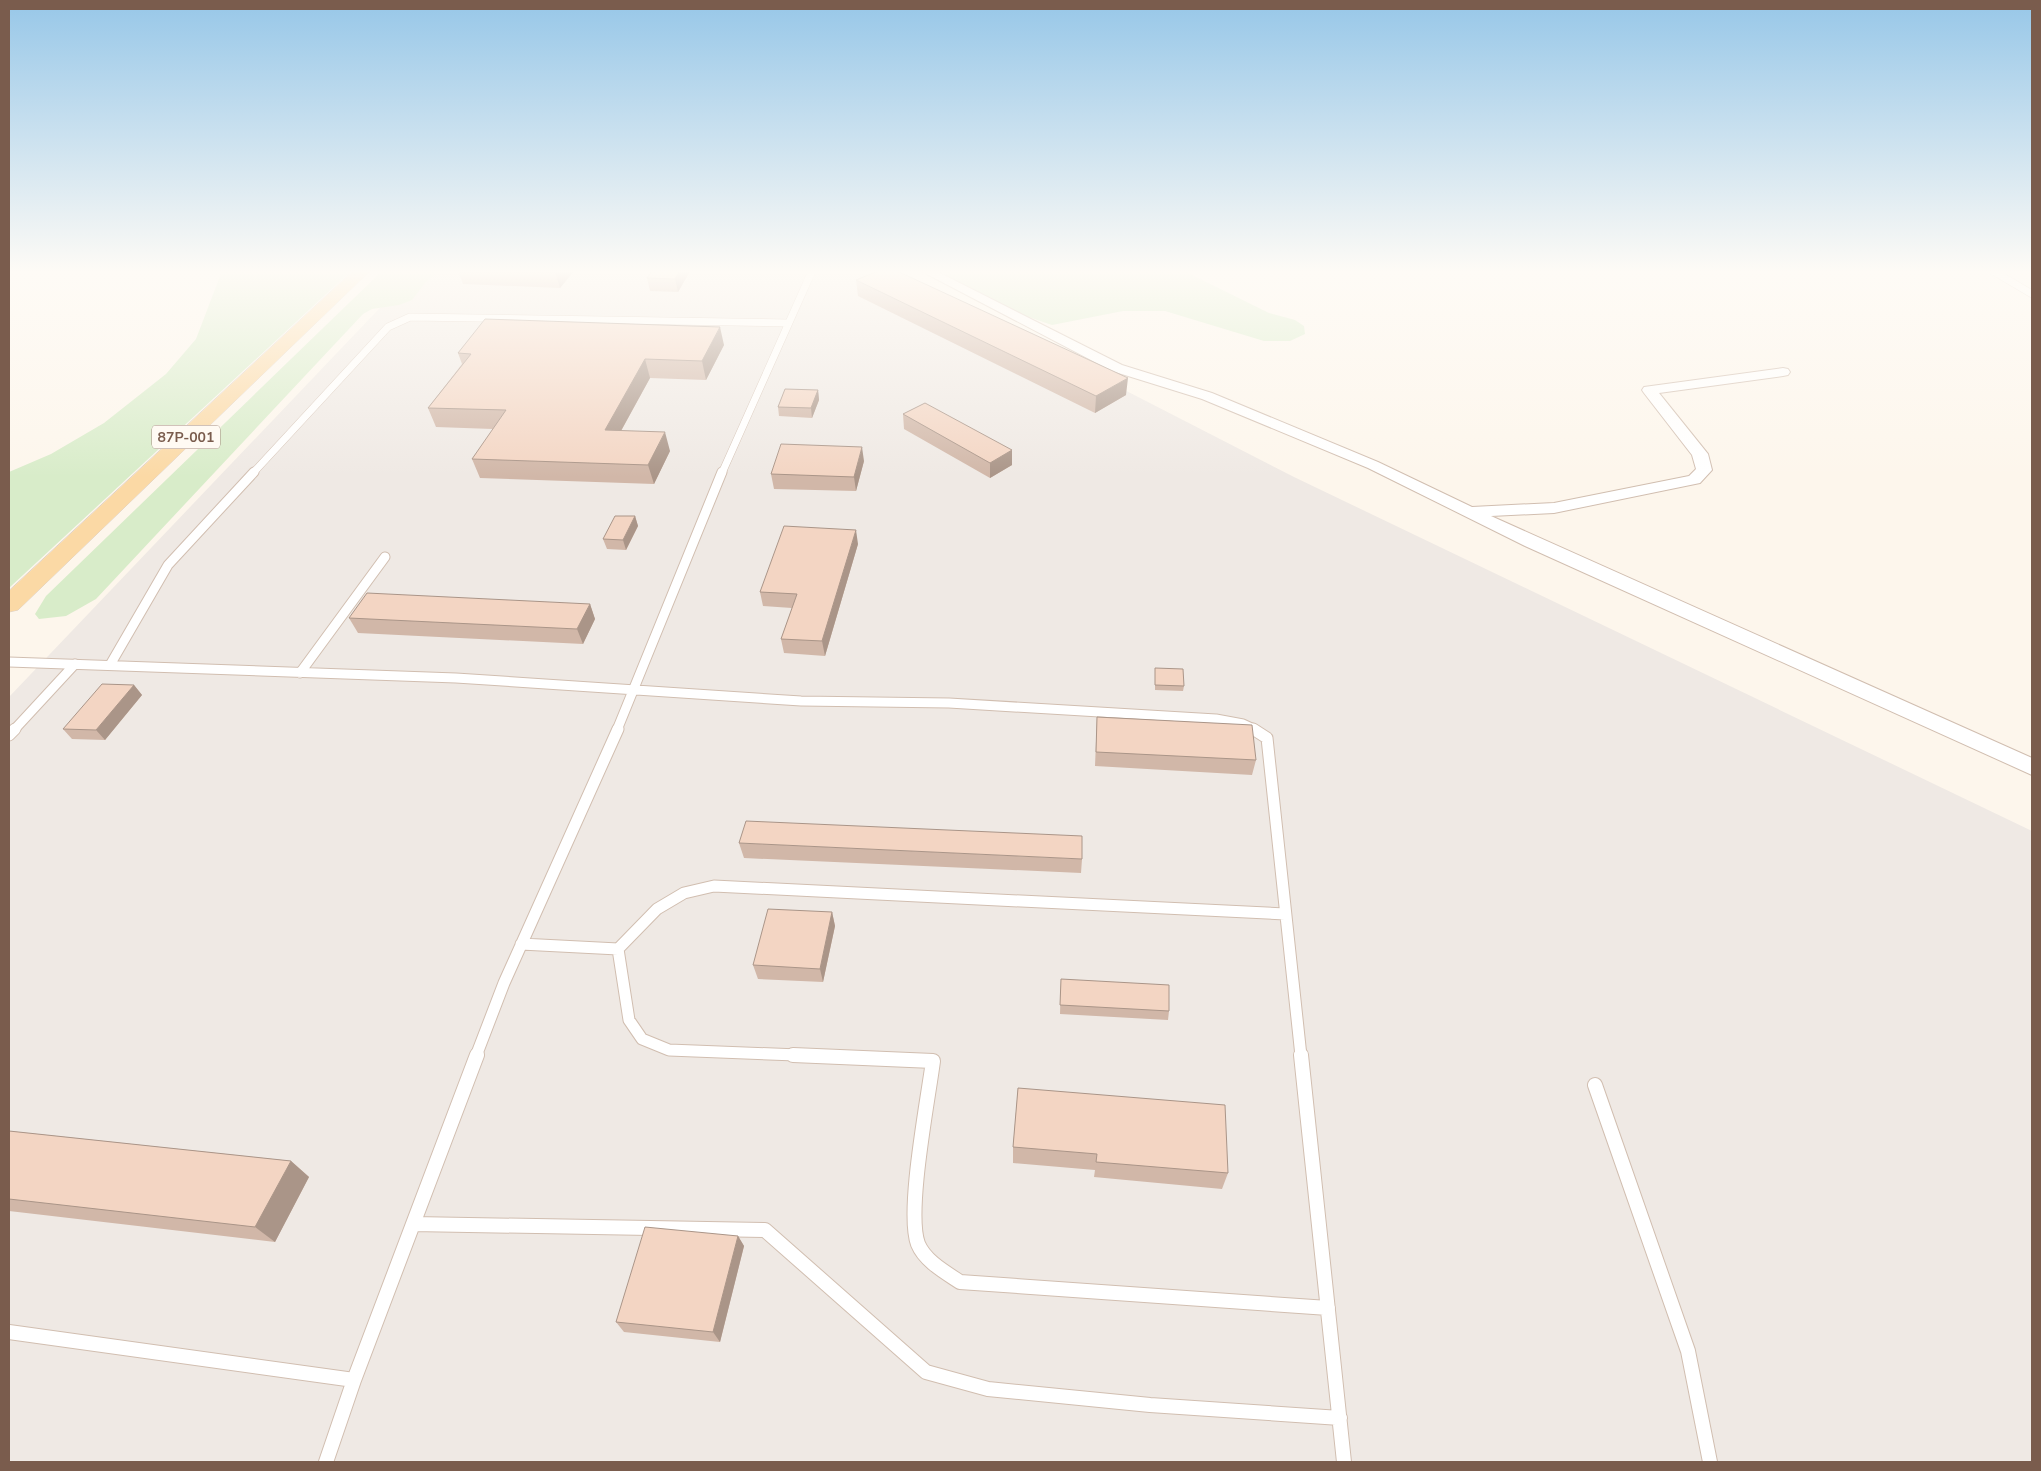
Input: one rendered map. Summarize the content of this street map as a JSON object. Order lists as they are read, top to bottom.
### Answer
{
  "streets": {
    "main road": ["87Р-001"]
  }
}
